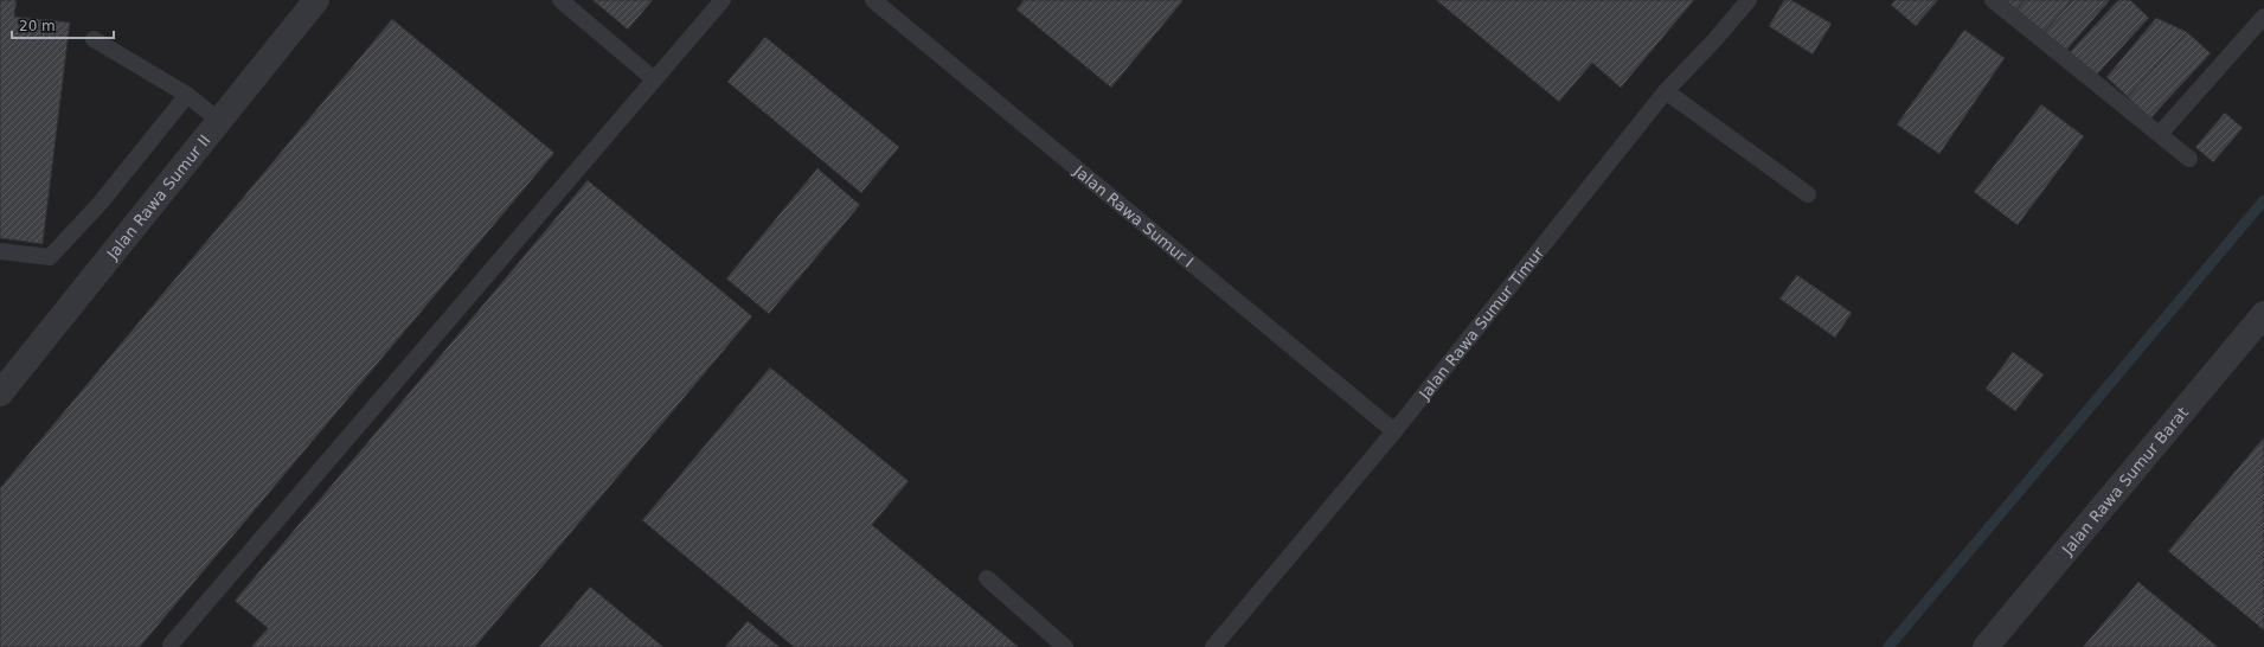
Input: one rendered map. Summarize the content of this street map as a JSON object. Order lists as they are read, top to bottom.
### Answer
{
  "streets": {
    "street": ["Jalan Rawa Sumur II", "Jalan Rawa Sumur Barat"],
    "lane": ["Jalan Rawa Sumur I", "Jalan Rawa Sumur Timur"]
  },
  "crossings": [
    ["Jalan Rawa Sumur I", "Jalan Rawa Sumur Timur"]
  ],
  "scale_bar": "20 m"
}
